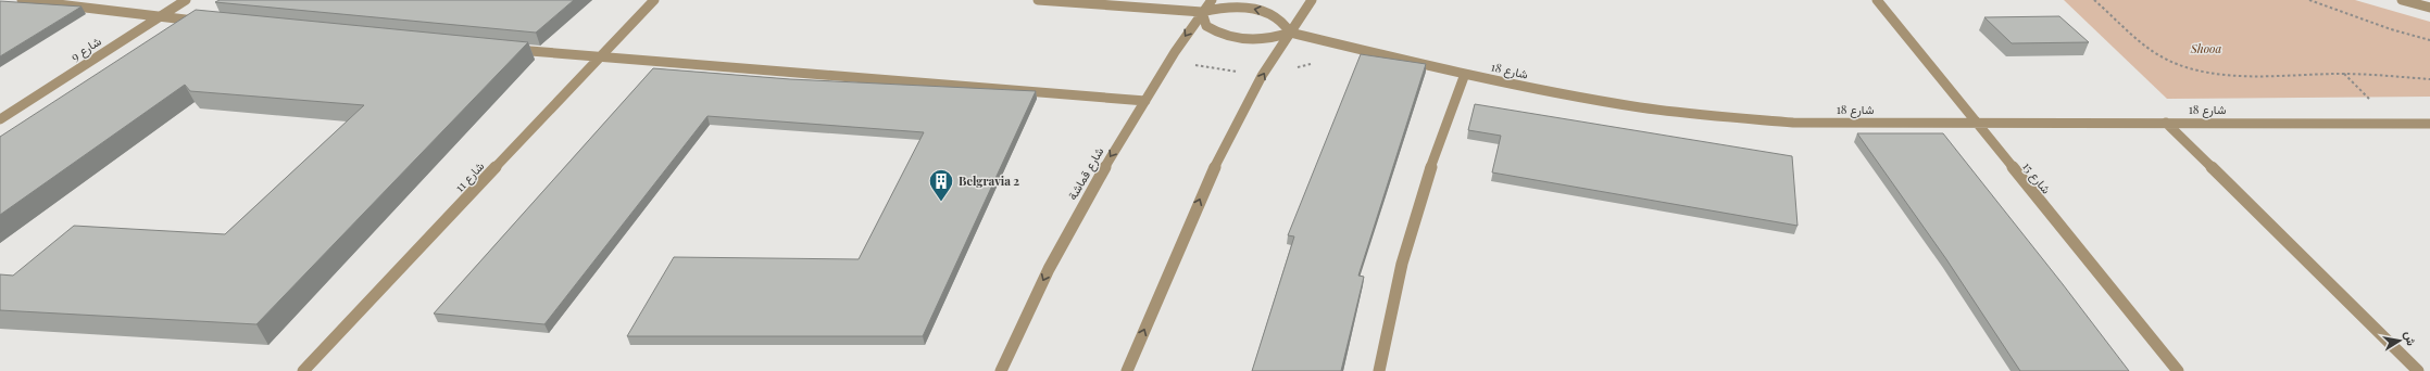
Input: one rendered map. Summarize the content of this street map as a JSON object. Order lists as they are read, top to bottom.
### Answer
{
  "streets": {
    "street": [
      "شارع 9",
      "شارع 18",
      "شارع قماشة",
      "شارع 11",
      "شارع 15"
    ]
  },
  "crossings": [
    ["شارع 18", "شارع 15"]
  ],
  "parks": ["Shooa"],
  "places": {
    "building": ["Belgravia 2"]
  },
  "north": "right"
}
